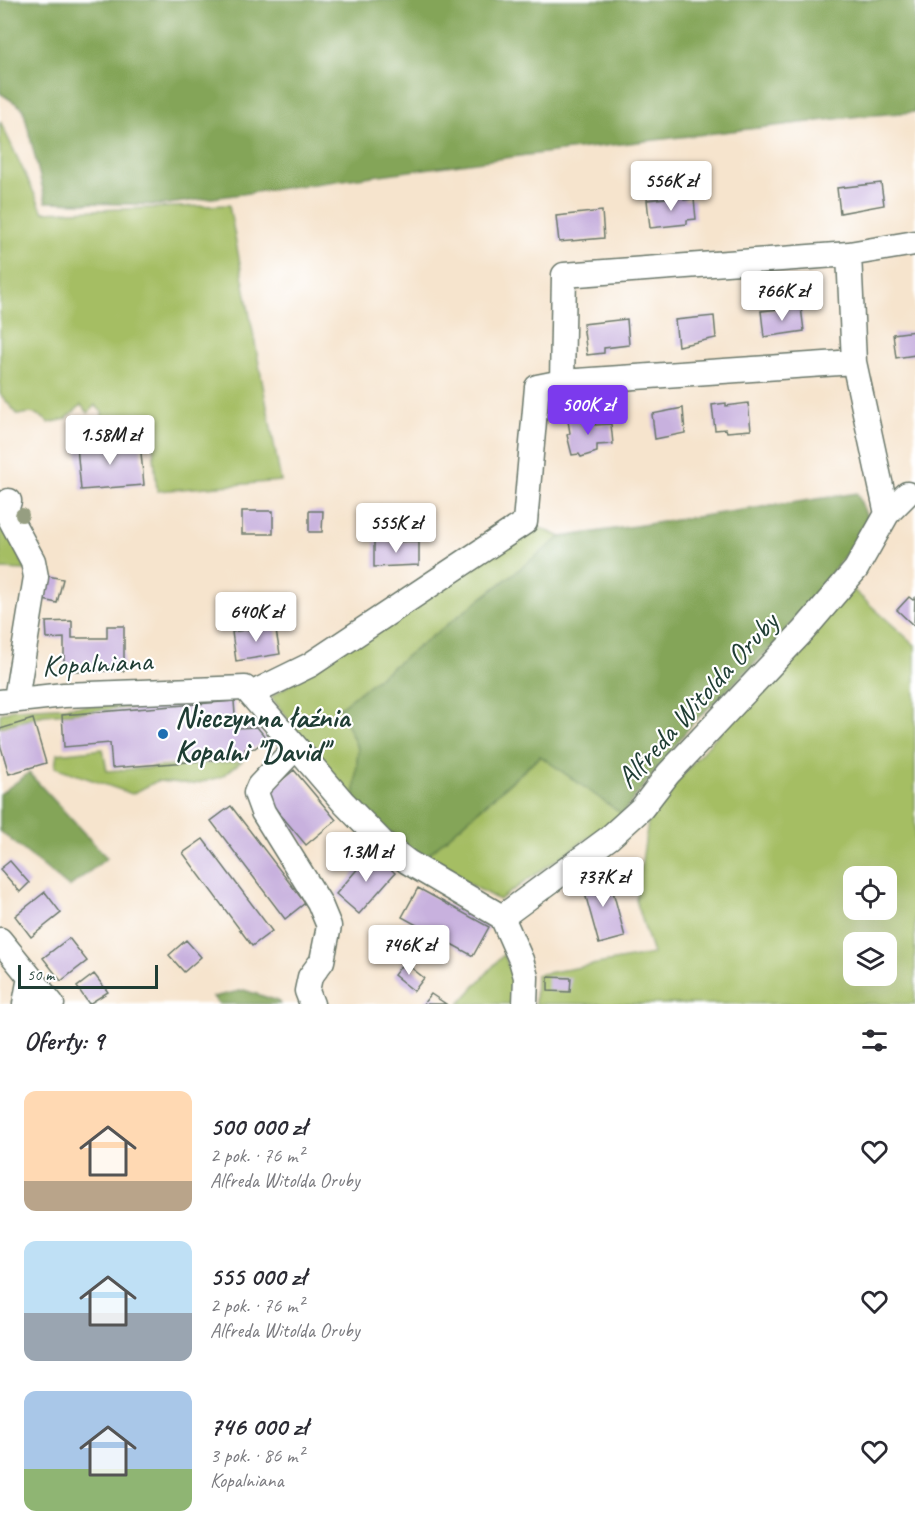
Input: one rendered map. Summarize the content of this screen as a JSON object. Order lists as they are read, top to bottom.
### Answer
{
  "streets": {
    "street": ["Kopalniana", "Alfreda Witolda Oruby"]
  },
  "places": ["Nieczynna łaźnia Kopalni \"David\""],
  "scale_bar": "50 m",
  "page": {
    "price": [
      "556K zł",
      "766K zł",
      "500K zł",
      "1.58M zł",
      "555K zł",
      "640K zł",
      "1.3M zł",
      "737K zł",
      "746K zł"
    ],
    "scale": "50 m",
    "heading": "Oferty: 9",
    "list": [
      {
        "name": "500 000 zł",
        "note": "2 pok. · 76 m² · Alfreda Witolda Oruby"
      },
      {
        "name": "555 000 zł",
        "note": "2 pok. · 76 m² · Alfreda Witolda Oruby"
      },
      {
        "name": "746 000 zł",
        "note": "3 pok. · 86 m² · Kopalniana"
      }
    ]
  }
}
